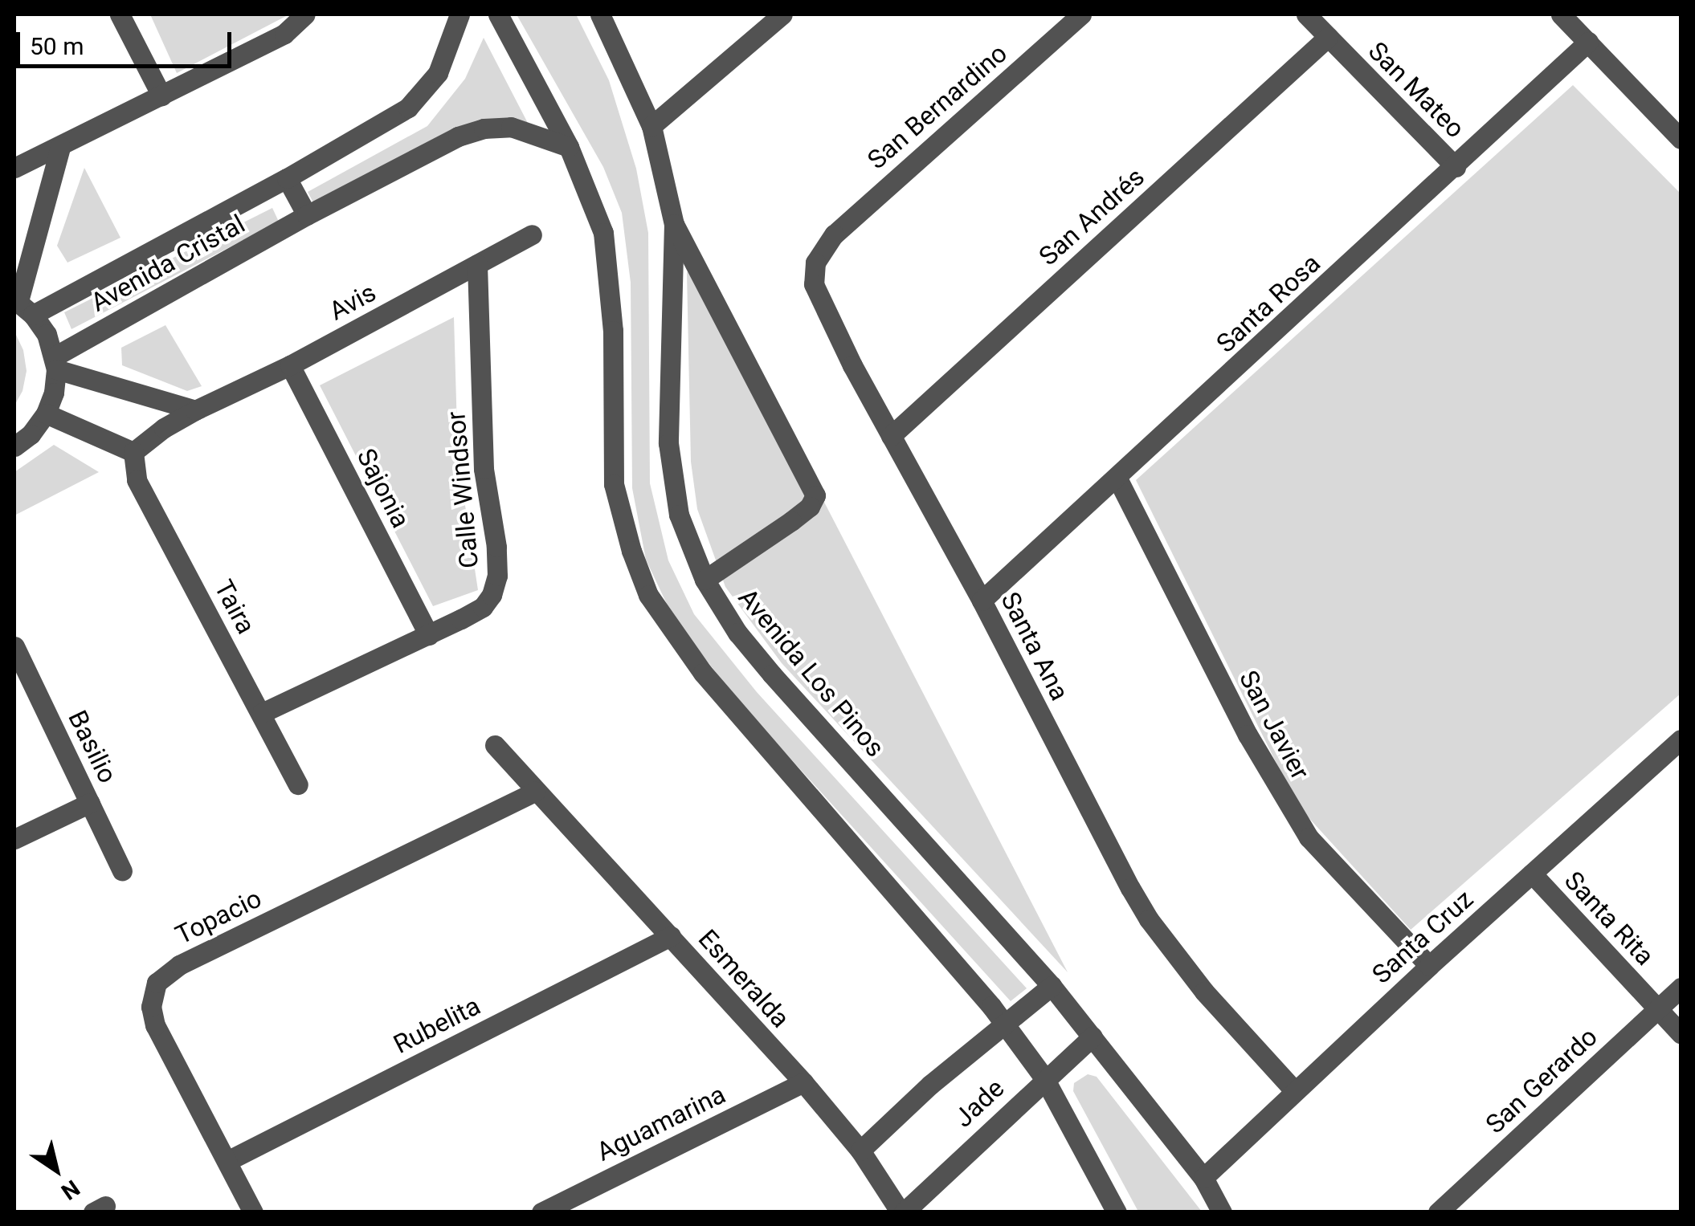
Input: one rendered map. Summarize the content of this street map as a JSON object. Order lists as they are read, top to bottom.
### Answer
{
  "streets": {
    "street": [
      "San Mateo",
      "San Bernardino",
      "San Andrés",
      "Avenida Cristal",
      "Avis",
      "Santa Rosa",
      "Sajonia",
      "Calle Windsor",
      "Taira",
      "Santa Ana",
      "Avenida Los Pinos",
      "San Javier",
      "Basilio",
      "Topacio",
      "Santa Rita",
      "Santa Cruz",
      "Esmeralda",
      "Rubelita",
      "San Gerardo",
      "Jade",
      "Aguamarina"
    ]
  },
  "crossings": [
    ["San Mateo", "San Andrés"],
    ["San Mateo", "Santa Rosa"],
    ["San Bernardino", "Santa Ana"],
    ["San Andrés", "Santa Ana"],
    ["Avis", "Sajonia"],
    ["Avis", "Calle Windsor"],
    ["Avis", "Taira"],
    ["Santa Rosa", "Santa Ana"],
    ["Santa Rosa", "San Javier"],
    ["Sajonia", "Calle Windsor"],
    ["Calle Windsor", "Taira"],
    ["Santa Ana", "Santa Cruz"],
    ["Avenida Los Pinos", "Santa Cruz"],
    ["Avenida Los Pinos", "Jade"],
    ["San Javier", "Santa Cruz"],
    ["Topacio", "Esmeralda"],
    ["Topacio", "Rubelita"],
    ["Santa Rita", "Santa Cruz"],
    ["Santa Rita", "San Gerardo"],
    ["Esmeralda", "Rubelita"],
    ["Esmeralda", "Jade"],
    ["Esmeralda", "Aguamarina"]
  ],
  "scale_bar": "50 m",
  "north": "bottom right"
}
